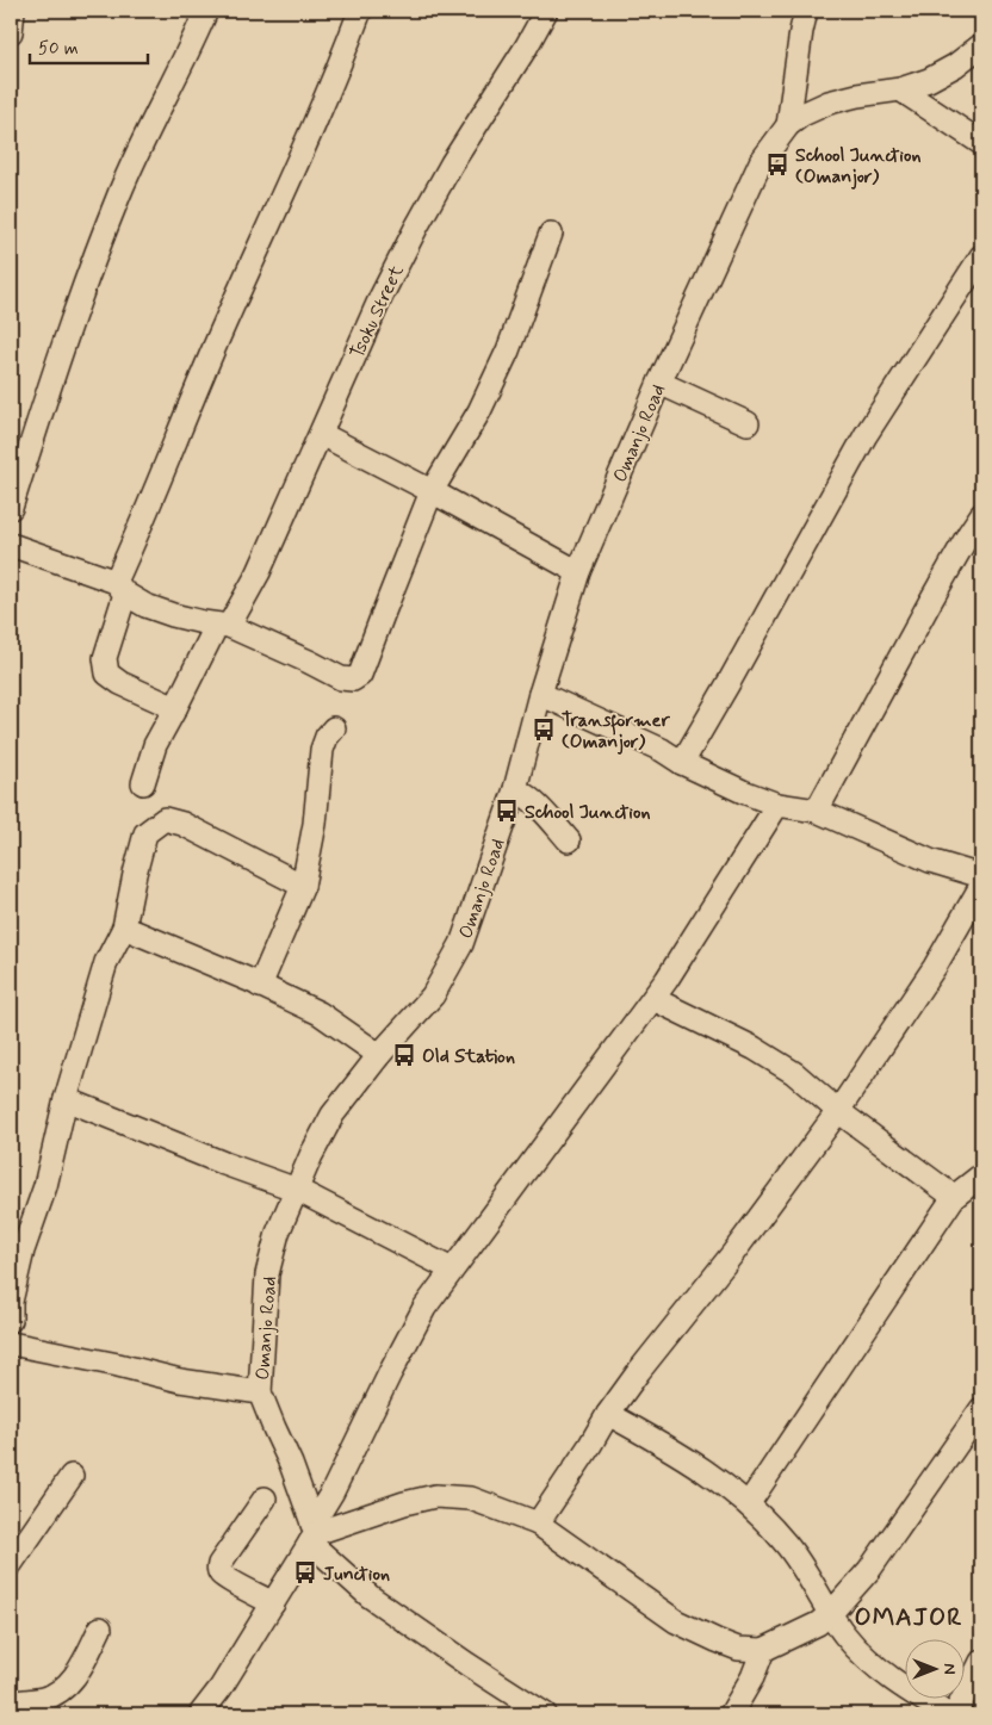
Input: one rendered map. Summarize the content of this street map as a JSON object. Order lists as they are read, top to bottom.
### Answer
{
  "streets": {
    "street": ["Tsoku Street", "Omanjo Road"]
  },
  "districts": ["OMAJOR"],
  "places": {
    "bus stop": [
      "School Junction (Omanjor)",
      "Transformer (Omanjor)",
      "School Junction",
      "Old Station",
      "Junction"
    ]
  },
  "scale_bar": "50 m",
  "north": "right"
}
